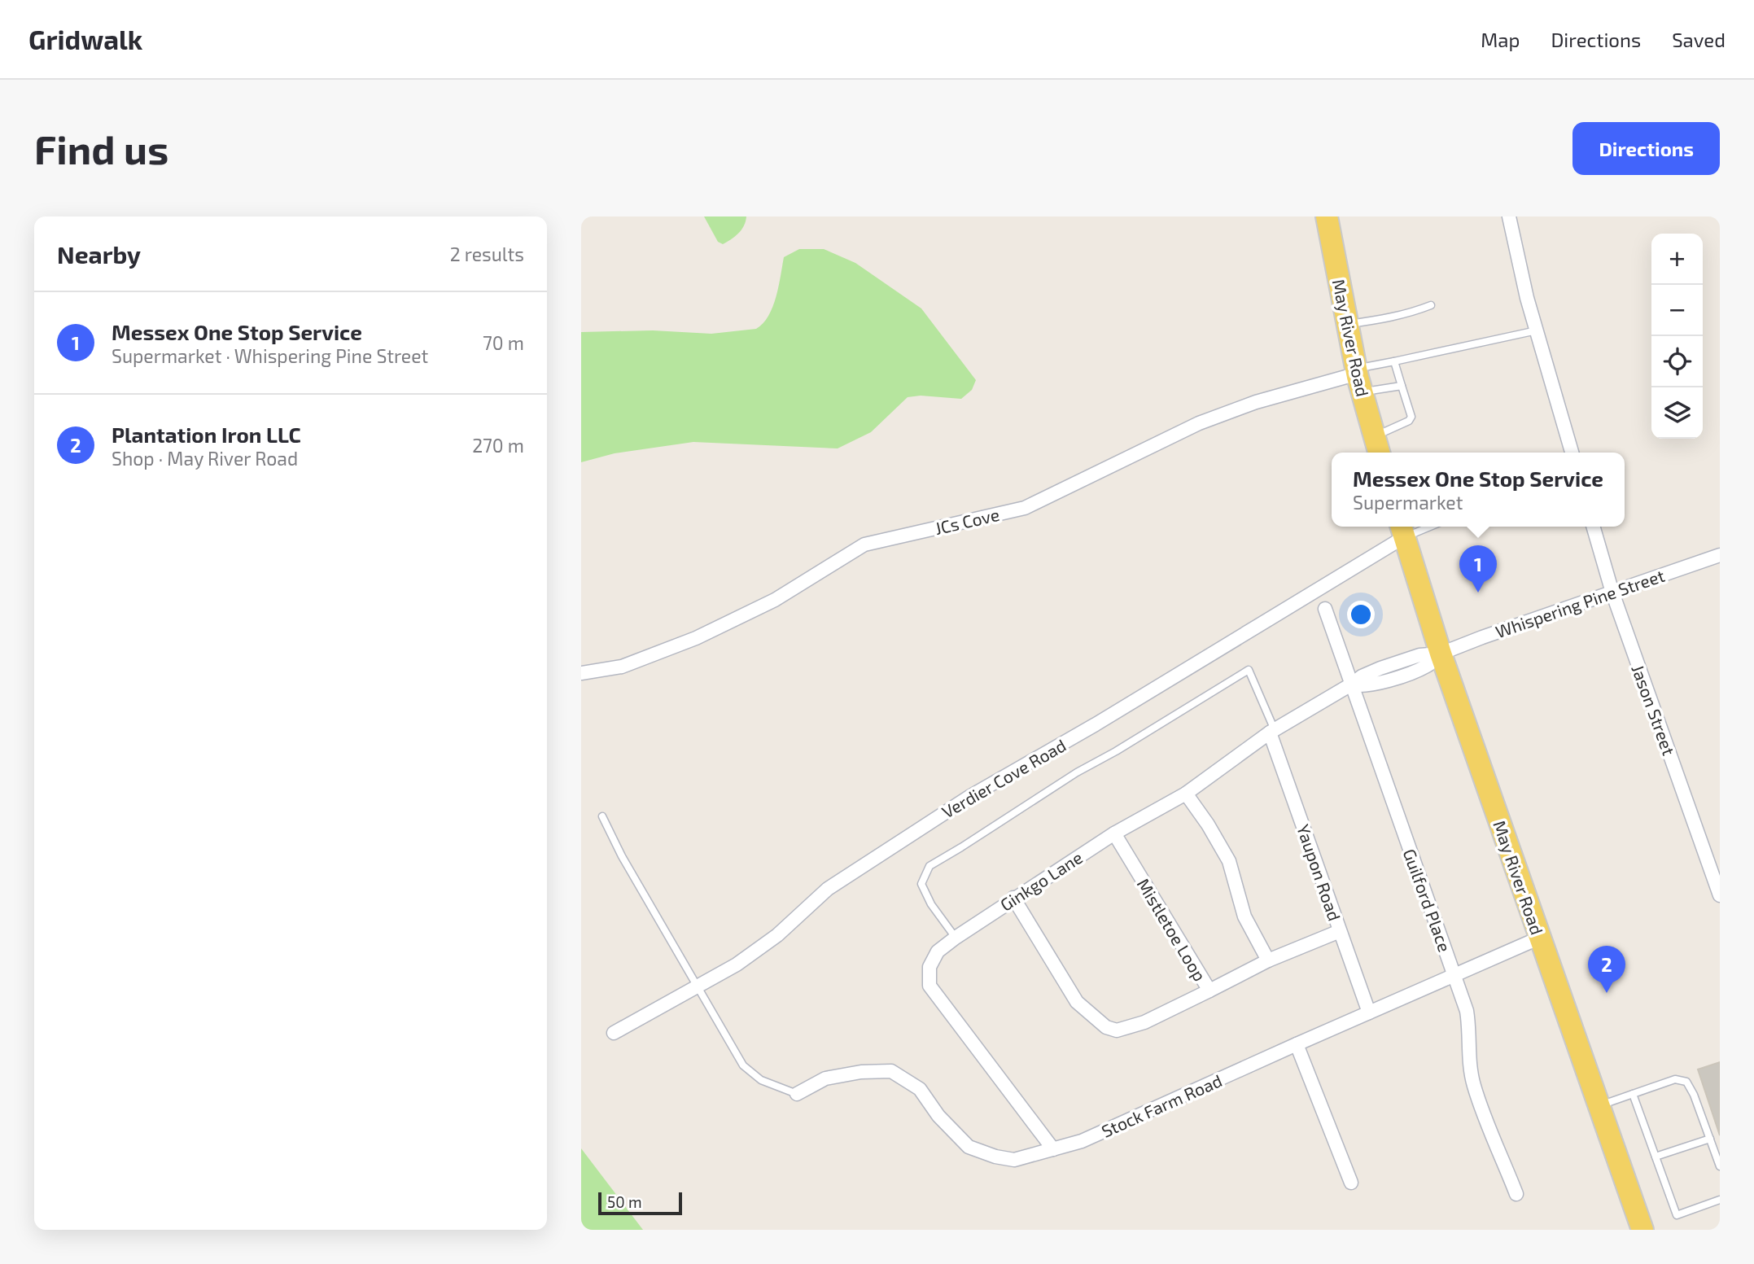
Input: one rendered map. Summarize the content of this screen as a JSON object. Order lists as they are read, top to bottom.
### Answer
{
  "streets": {
    "main road": ["May River Road"],
    "street": [
      "JCs Cove",
      "Whispering Pine Street",
      "Jason Street",
      "Verdier Cove Road",
      "Yaupon Road",
      "Ginkgo Lane",
      "Guilford Place",
      "Mistletoe Loop",
      "Stock Farm Road"
    ]
  },
  "crossings": [
    ["May River Road", "JCs Cove"],
    ["May River Road", "Whispering Pine Street"],
    ["May River Road", "Verdier Cove Road"],
    ["May River Road", "Ginkgo Lane"],
    ["May River Road", "Stock Farm Road"],
    ["Whispering Pine Street", "Jason Street"],
    ["Whispering Pine Street", "Ginkgo Lane"],
    ["Yaupon Road", "Ginkgo Lane"],
    ["Yaupon Road", "Mistletoe Loop"],
    ["Yaupon Road", "Stock Farm Road"],
    ["Ginkgo Lane", "Guilford Place"],
    ["Ginkgo Lane", "Mistletoe Loop"],
    ["Ginkgo Lane", "Stock Farm Road"],
    ["Guilford Place", "Stock Farm Road"]
  ],
  "scale_bar": "50 m",
  "page": {
    "header": "Gridwalk",
    "nav": ["Map", "Directions", "Saved"],
    "buttons": "Directions",
    "title": "Find us",
    "heading": ["Nearby", "2 results"],
    "map_buttons": ["+", "−"],
    "list": [
      {
        "mark": "1",
        "name": "Messex One Stop Service",
        "note": "Supermarket · Whispering Pine Street",
        "value": "70 m"
      },
      {
        "mark": "2",
        "name": "Plantation Iron LLC",
        "note": "Shop · May River Road",
        "value": "270 m"
      }
    ],
    "popup": ["Messex One Stop Service", "Supermarket"],
    "pins": ["1", "2"],
    "scale": "50 m"
  }
}
